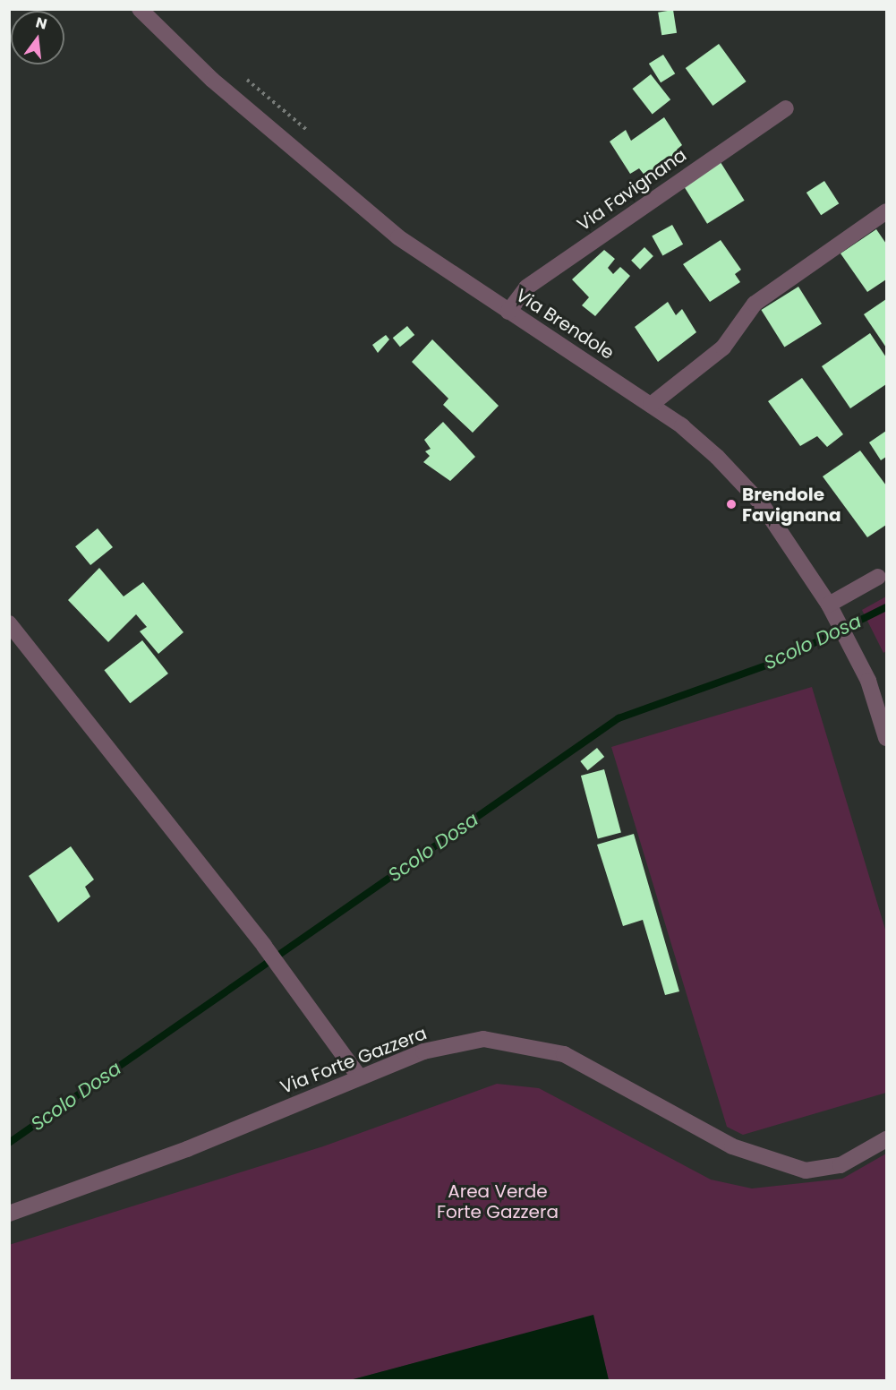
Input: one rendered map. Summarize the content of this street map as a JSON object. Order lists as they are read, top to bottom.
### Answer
{
  "streets": {
    "street": ["Via Favignana", "Via Brendole", "Via Forte Gazzera"]
  },
  "crossings": [
    ["Via Favignana", "Via Brendole"]
  ],
  "water": ["Scolo Dosa"],
  "parks": ["Area Verde Forte Gazzera"],
  "places": ["Brendole Favignana"],
  "north": "top"
}
